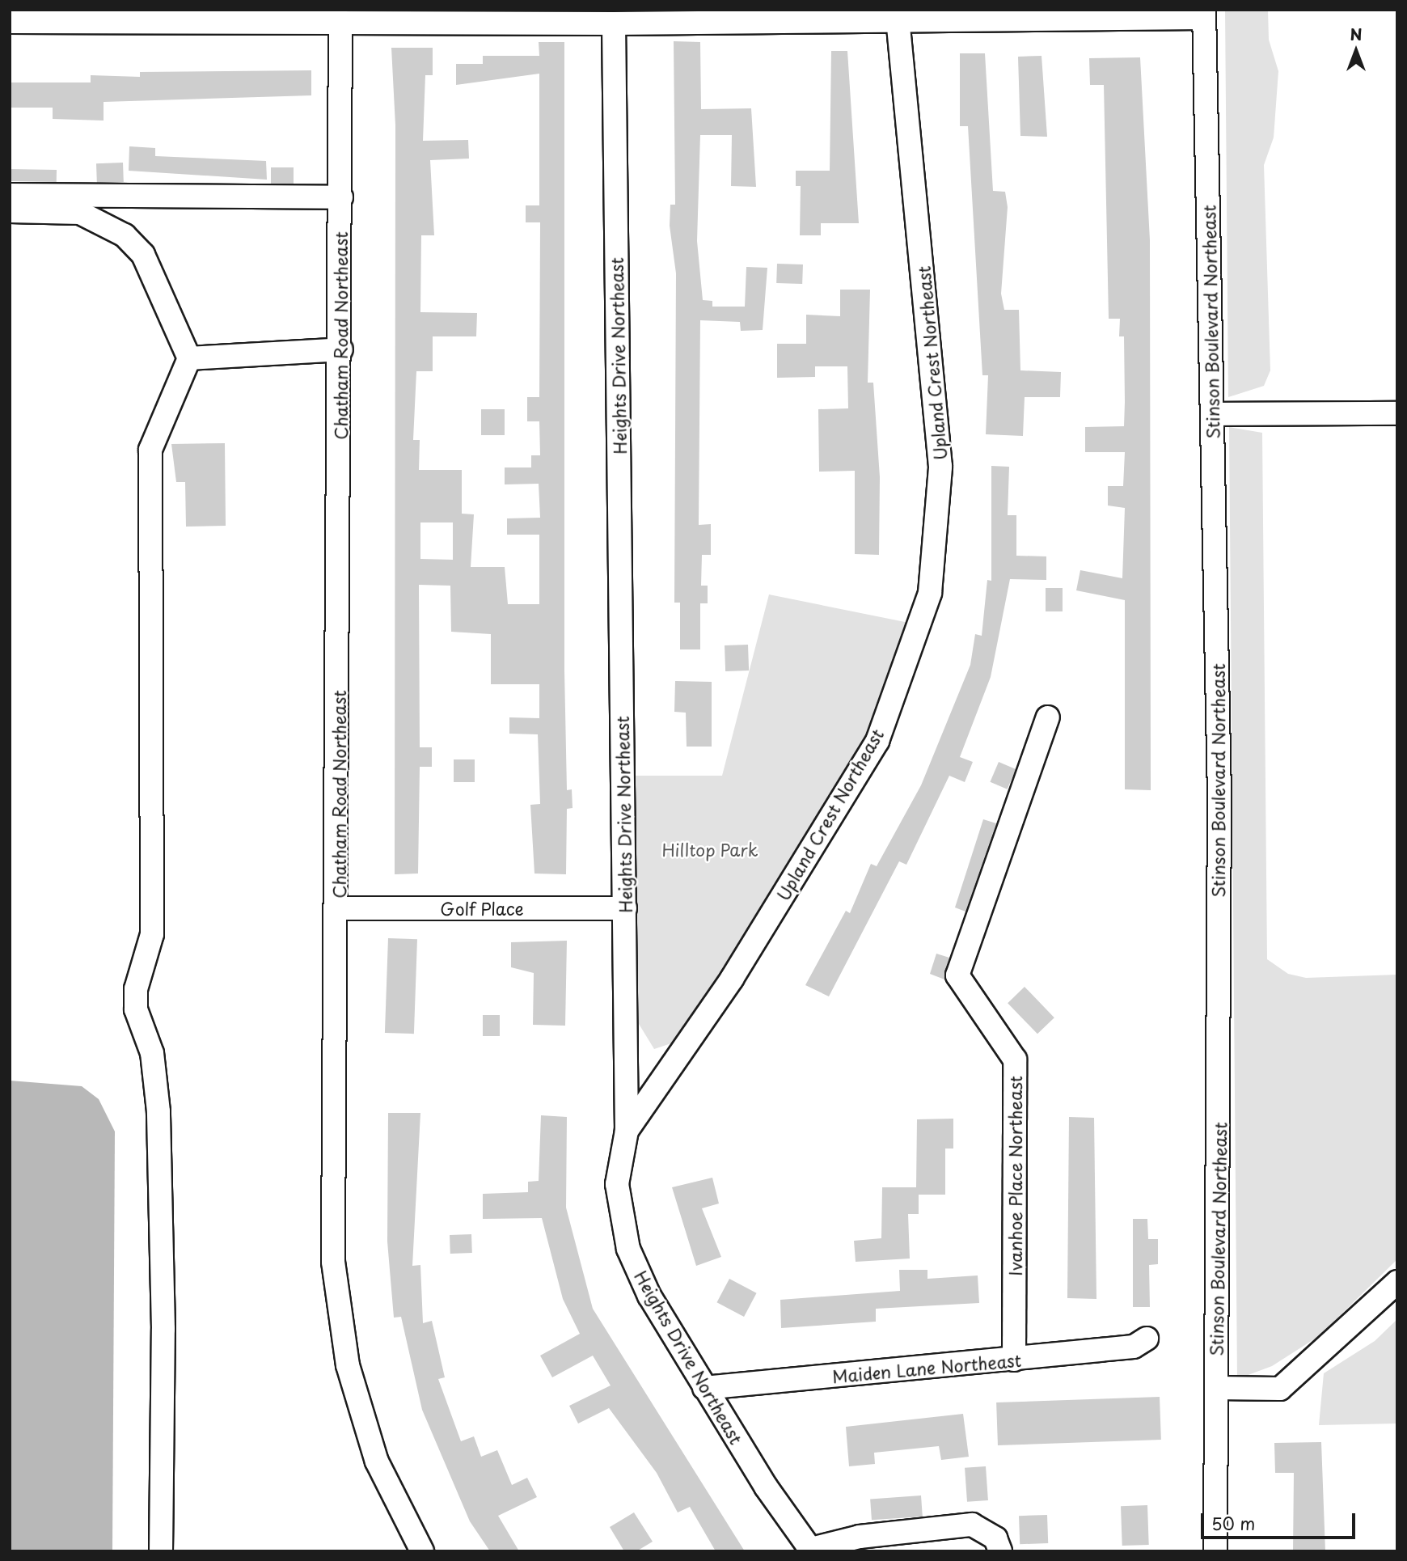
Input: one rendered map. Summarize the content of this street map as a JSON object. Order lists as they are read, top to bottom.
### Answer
{
  "streets": {
    "street": [
      "Stinson Boulevard Northeast",
      "Chatham Road Northeast",
      "Heights Drive Northeast",
      "Upland Crest Northeast",
      "Golf Place",
      "Ivanhoe Place Northeast",
      "Maiden Lane Northeast"
    ]
  },
  "crossings": [
    ["Chatham Road Northeast", "Golf Place"],
    ["Heights Drive Northeast", "Upland Crest Northeast"],
    ["Heights Drive Northeast", "Golf Place"],
    ["Heights Drive Northeast", "Maiden Lane Northeast"],
    ["Ivanhoe Place Northeast", "Maiden Lane Northeast"]
  ],
  "parks": ["Hilltop Park"],
  "scale_bar": "50 m",
  "north": "top"
}
